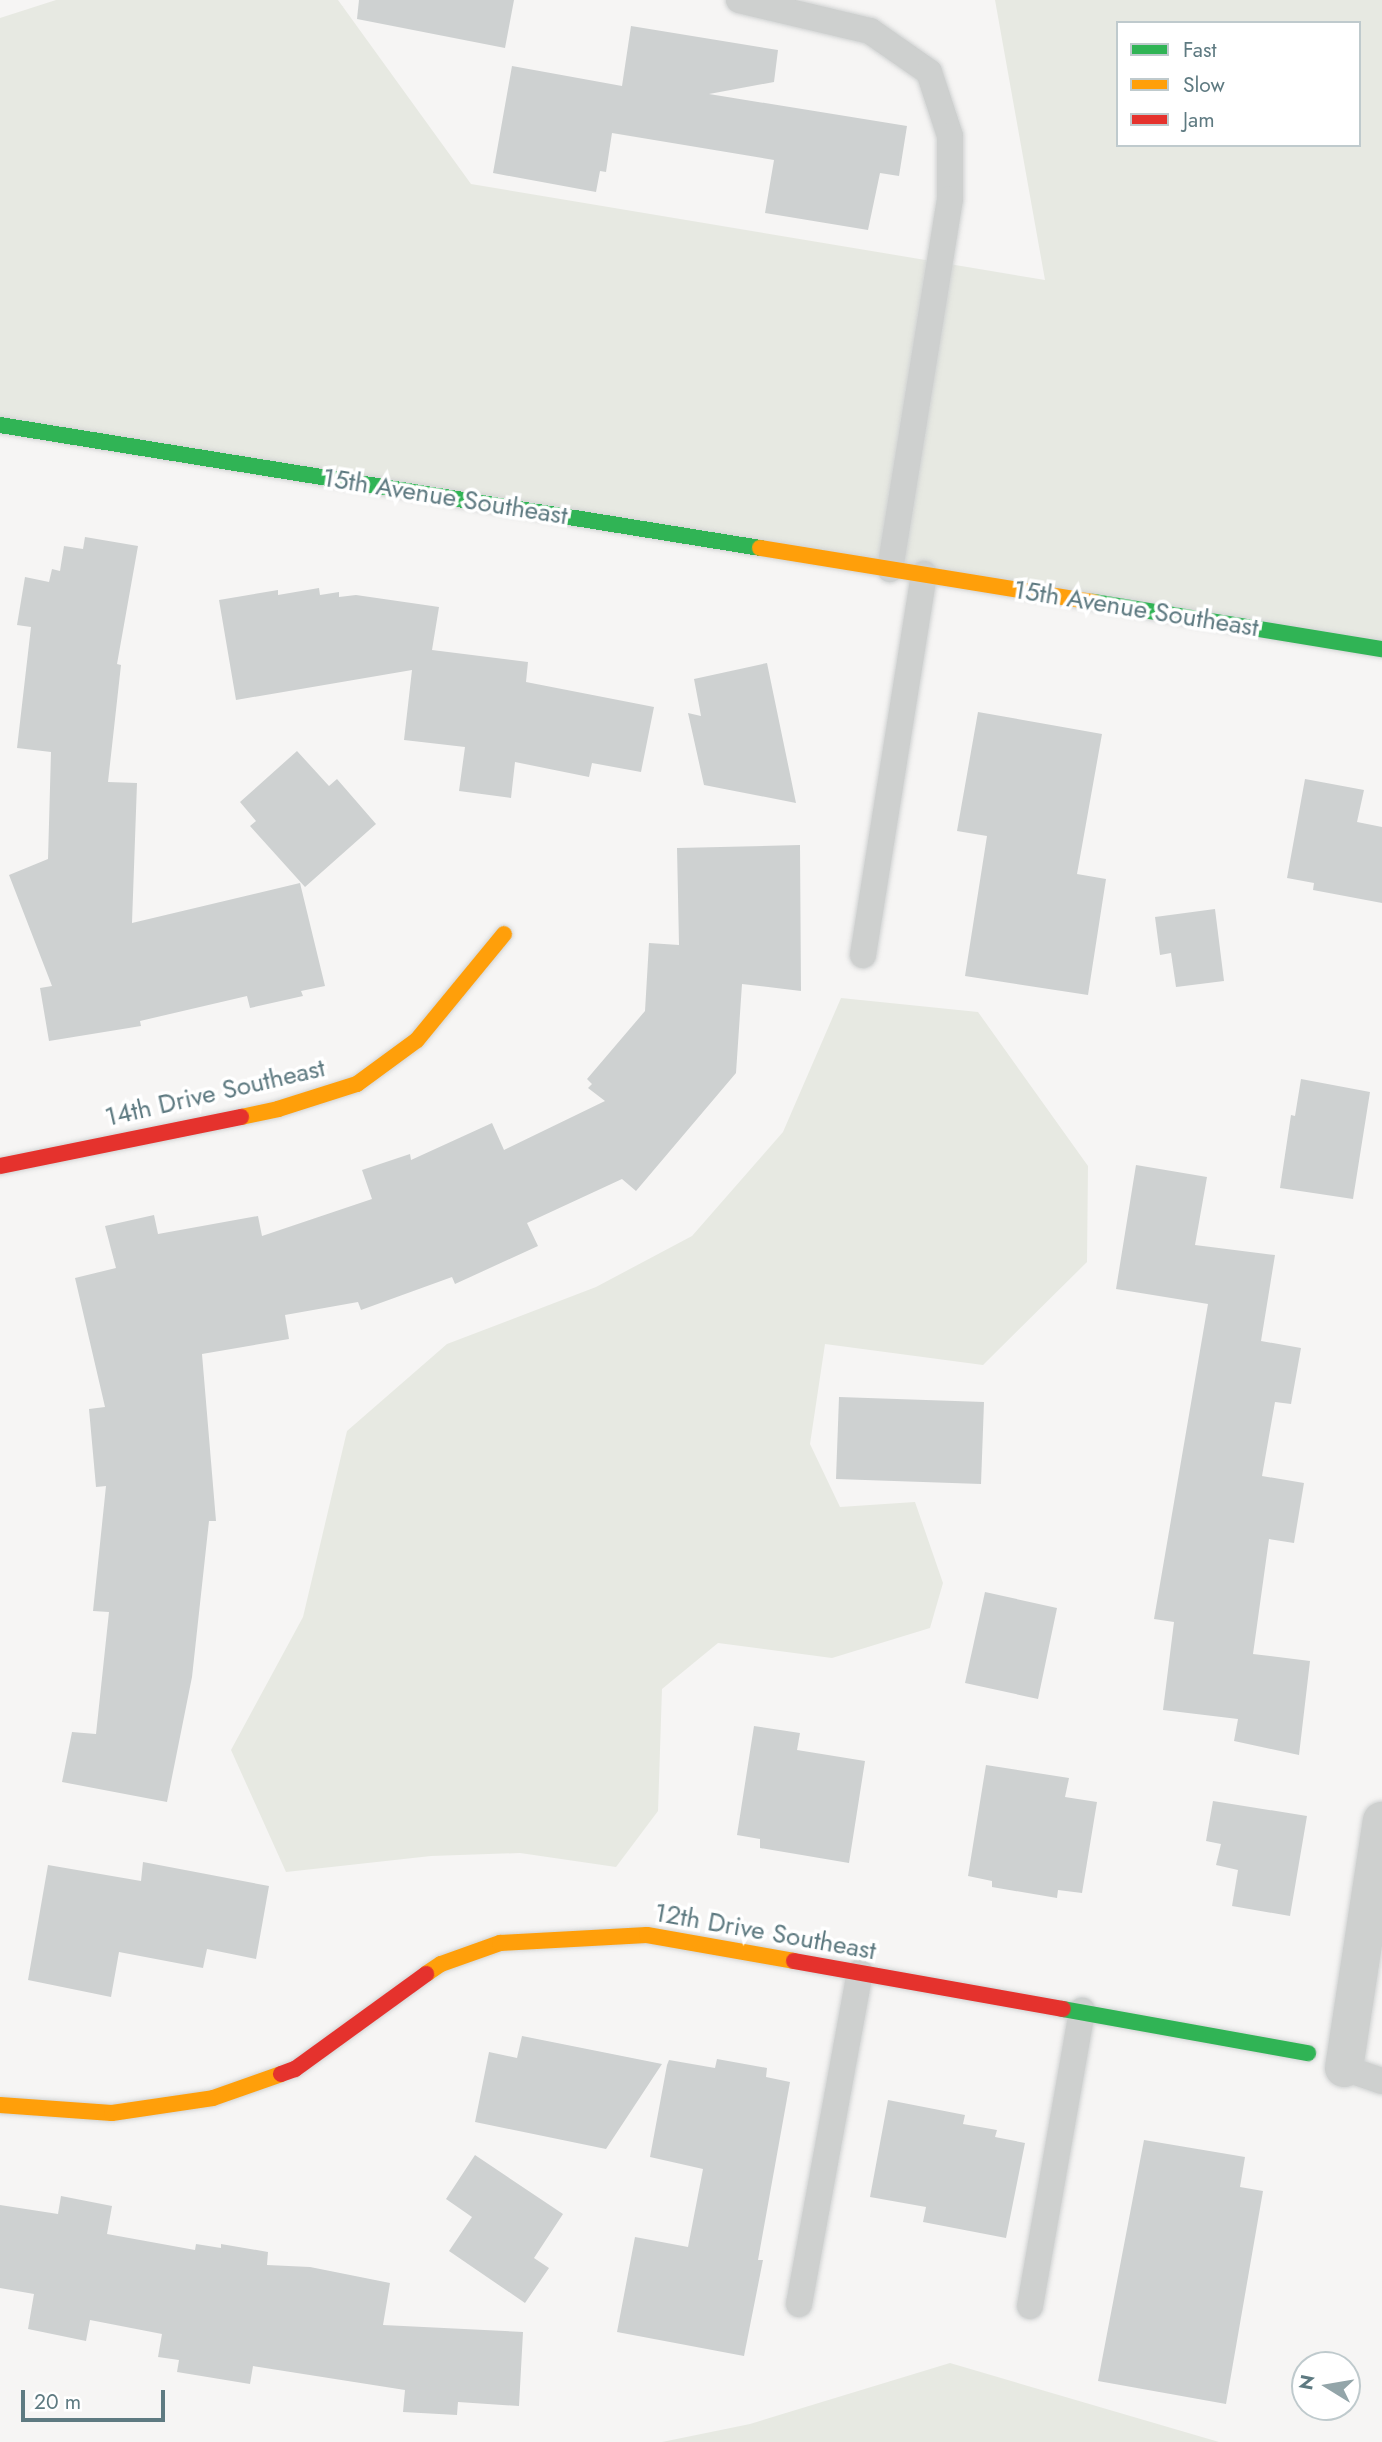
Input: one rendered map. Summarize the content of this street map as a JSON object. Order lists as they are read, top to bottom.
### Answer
{
  "streets": {
    "street": ["15th Avenue Southeast", "14th Drive Southeast", "12th Drive Southeast"]
  },
  "legend": ["Fast", "Slow", "Jam"],
  "scale_bar": "20 m",
  "north": "left"
}
